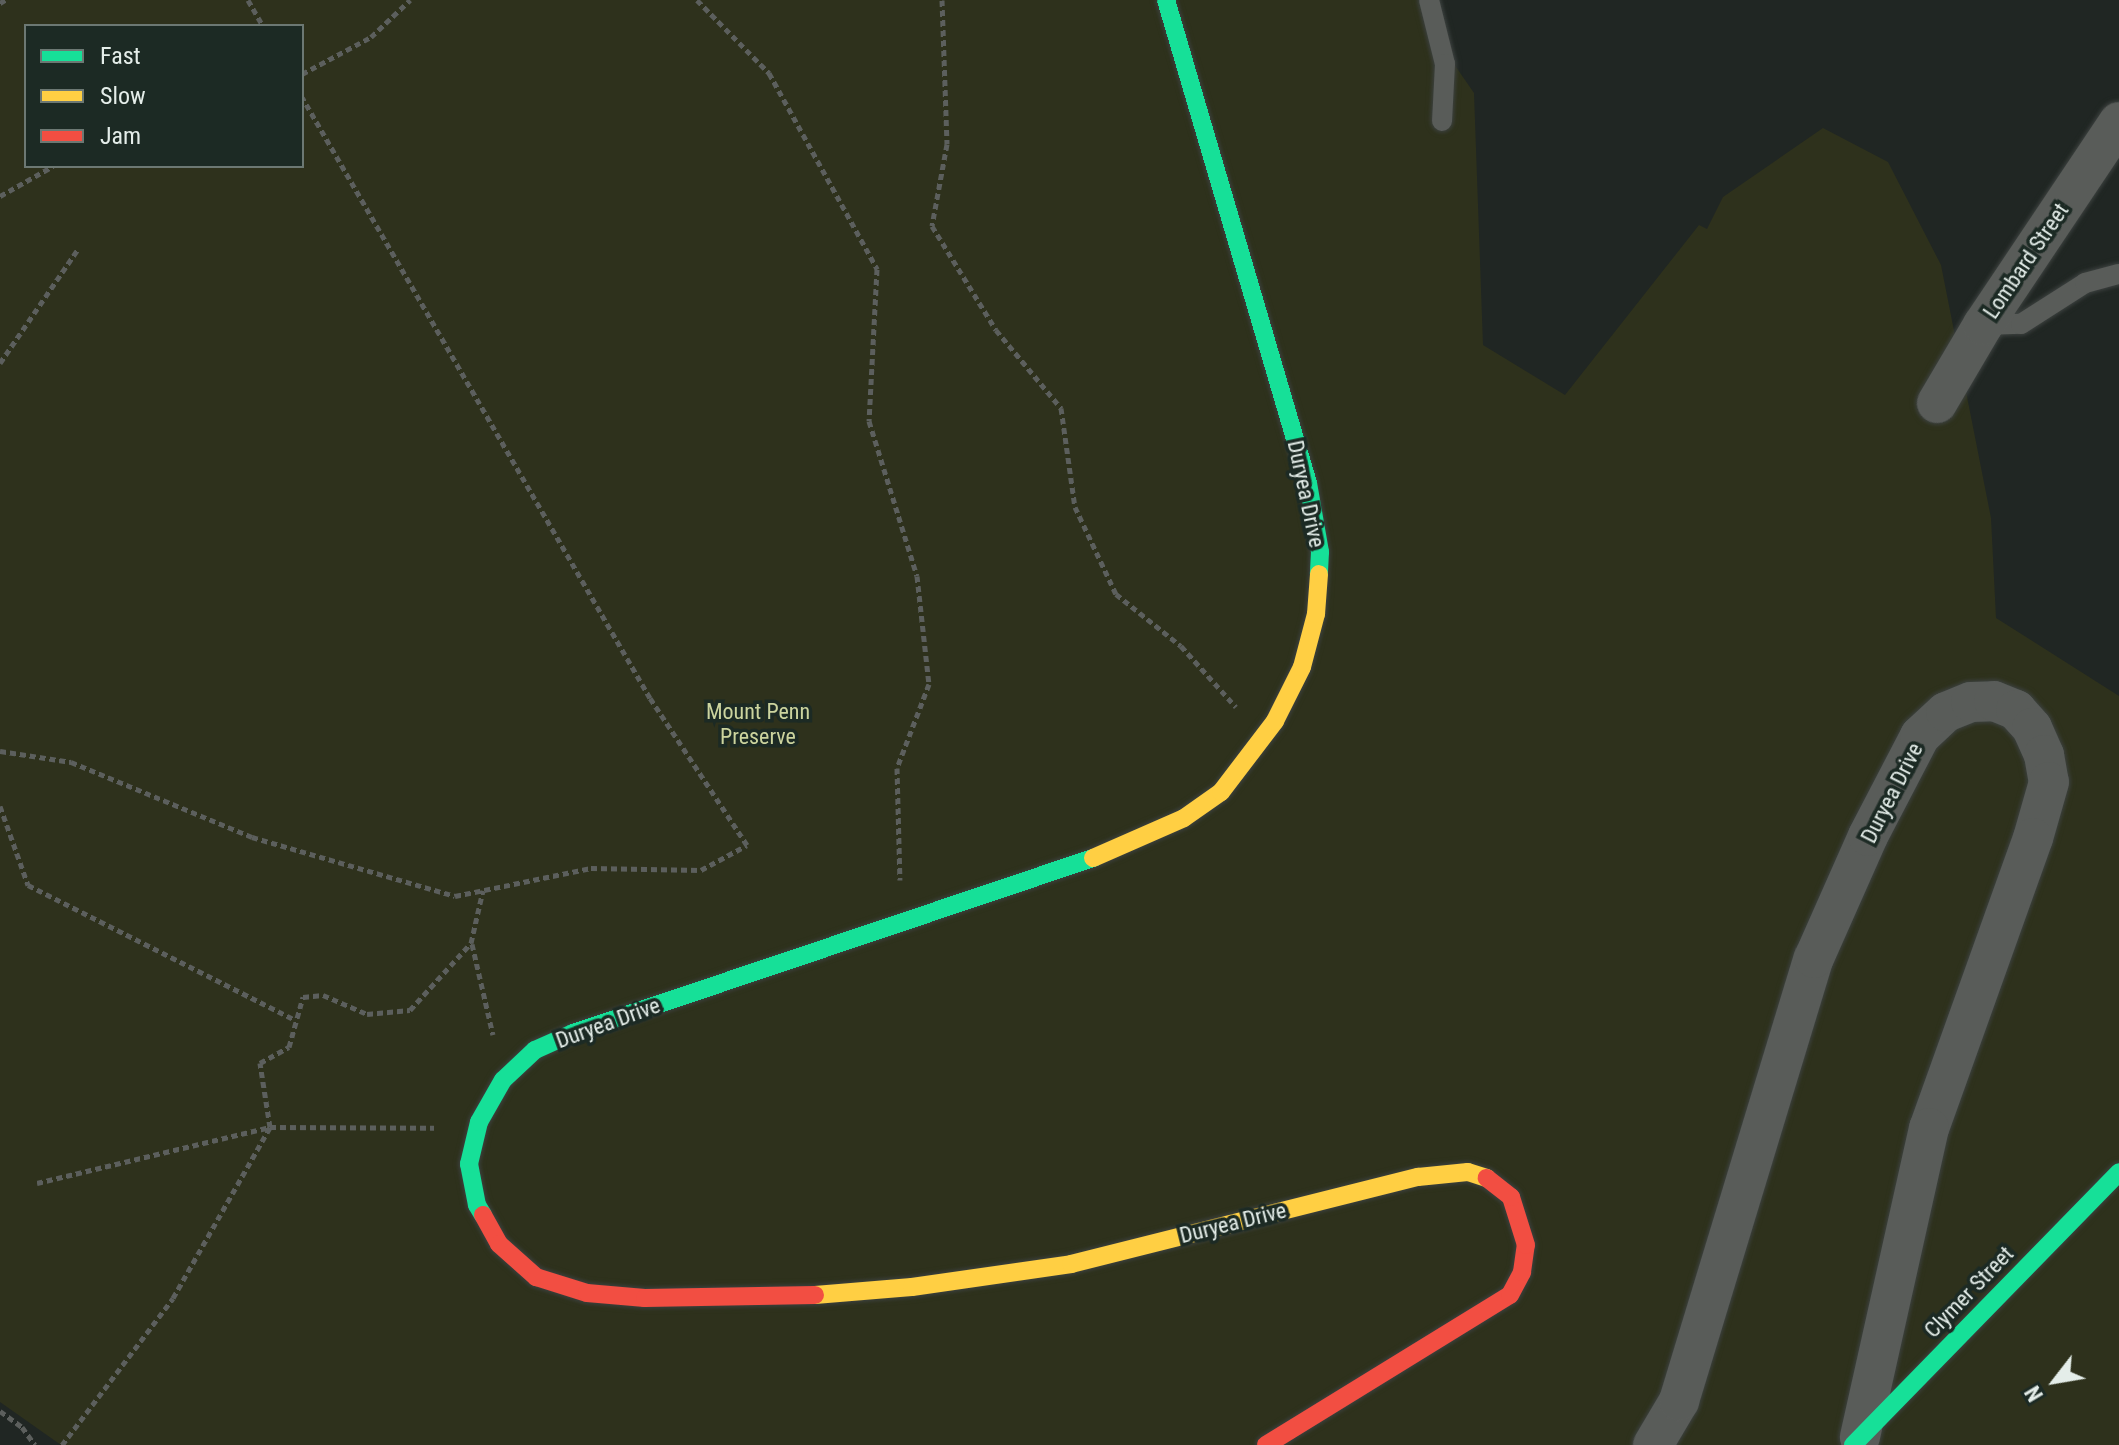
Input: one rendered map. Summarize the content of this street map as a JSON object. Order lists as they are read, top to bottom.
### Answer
{
  "streets": {
    "street": ["Lombard Street", "Duryea Drive", "Clymer Street"]
  },
  "crossings": [
    ["Duryea Drive", "Clymer Street"]
  ],
  "parks": ["Mount Penn Preserve"],
  "legend": ["Fast", "Slow", "Jam"],
  "north": "bottom left"
}
